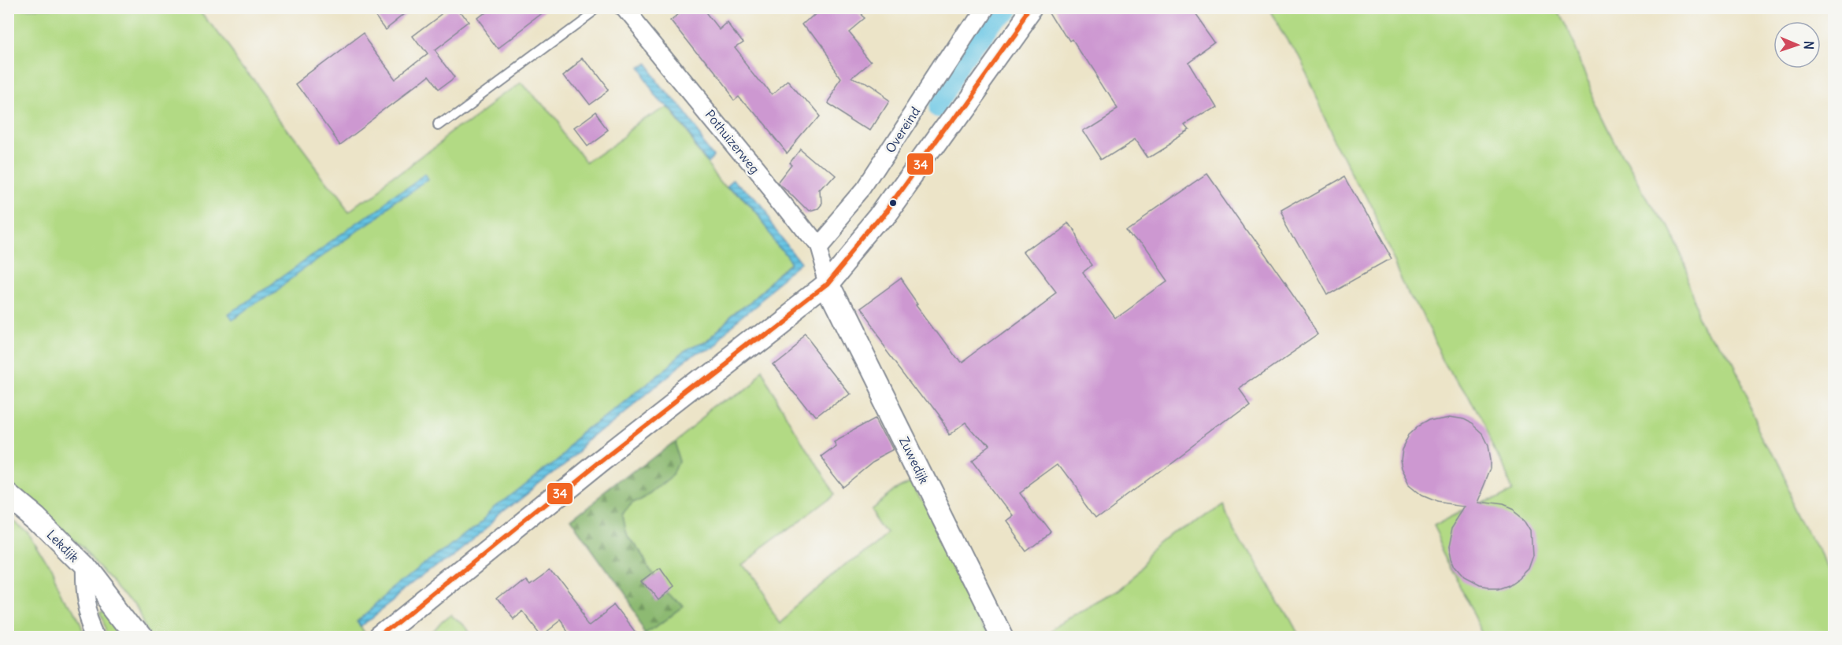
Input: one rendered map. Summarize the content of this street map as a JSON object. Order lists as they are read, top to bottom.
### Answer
{
  "streets": {
    "street": [
      "Overeind",
      "Pothuizerweg",
      "Zuwedijk",
      "Lekdijk"
    ]
  },
  "crossings": [
    ["Overeind", "Pothuizerweg"],
    ["Pothuizerweg", "Zuwedijk"]
  ],
  "lines": ["transit line 34"],
  "north": "right"
}
